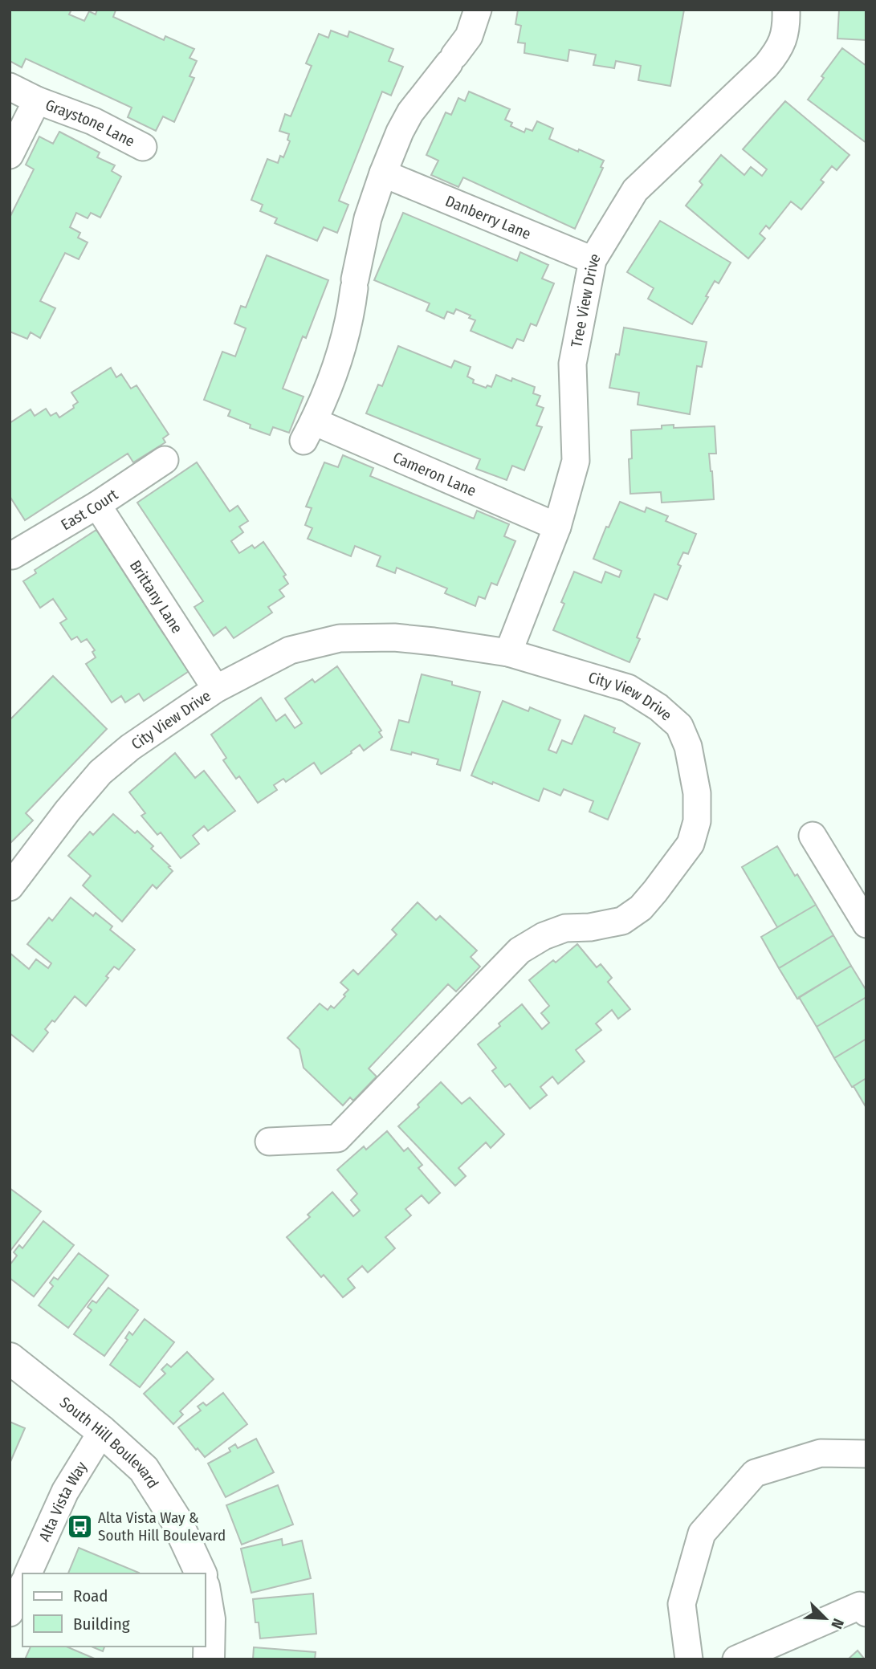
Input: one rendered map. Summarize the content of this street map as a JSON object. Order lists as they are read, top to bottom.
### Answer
{
  "streets": {
    "street": [
      "Graystone Lane",
      "Danberry Lane",
      "Tree View Drive",
      "Cameron Lane",
      "East Court",
      "Brittany Lane",
      "City View Drive",
      "South Hill Boulevard",
      "Alta Vista Way"
    ]
  },
  "crossings": [
    ["Danberry Lane", "Tree View Drive"],
    ["Danberry Lane", "Cameron Lane"],
    ["Tree View Drive", "Cameron Lane"],
    ["Tree View Drive", "City View Drive"],
    ["East Court", "Brittany Lane"],
    ["Brittany Lane", "City View Drive"],
    ["South Hill Boulevard", "Alta Vista Way"]
  ],
  "places": {
    "bus stop": ["Alta Vista Way & South Hill Boulevard"]
  },
  "legend": ["Road", "Building"],
  "north": "bottom right"
}
